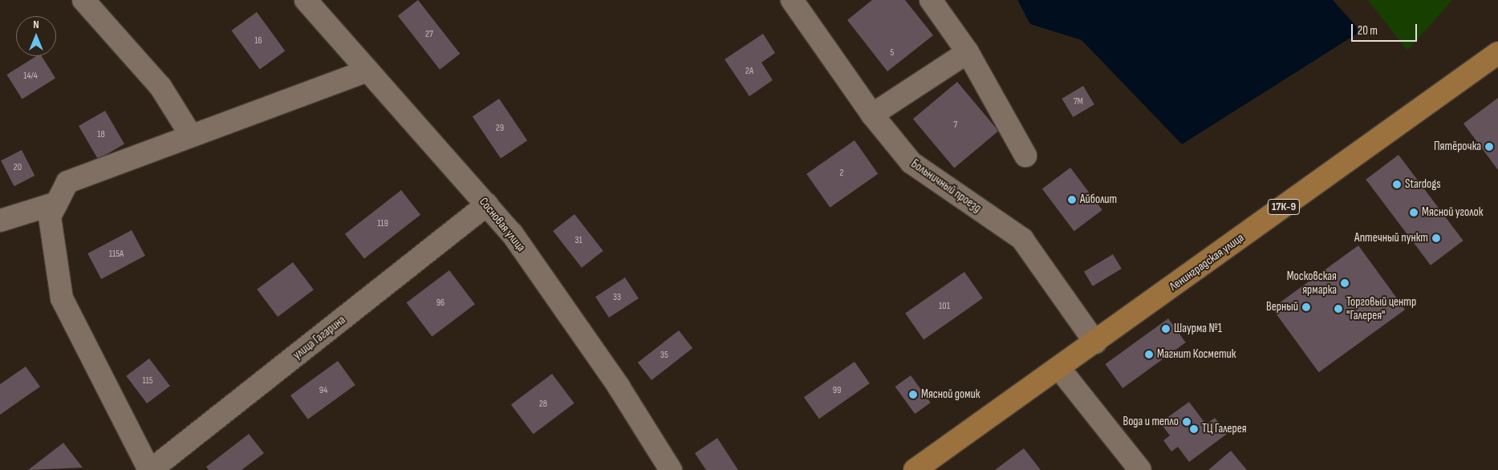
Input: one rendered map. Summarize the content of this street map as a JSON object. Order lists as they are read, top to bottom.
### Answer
{
  "streets": {
    "main road": ["17К-9", "Ленинградская улица"],
    "street": ["Больничный проезд", "Сосновая улица", "улица Гагарина"]
  },
  "crossings": [
    ["Больничный проезд", "Ленинградская улица"],
    ["Сосновая улица", "улица Гагарина"]
  ],
  "places": [
    "Пятёрочка",
    "Stardogs",
    "Айболит",
    "Мясной уголок",
    "Аптечный пункт",
    "Московская ярмарка",
    "Верный",
    "Торговый центр \"Галерея\"",
    "Шаурма №1",
    "Магнит Косметик",
    "Мясной домик",
    "Вода и тепло",
    "ТЦ Галерея"
  ],
  "house_numbers": [
    "27",
    "16",
    "5",
    "2А",
    "14/4",
    "7М",
    "7",
    "29",
    "18",
    "20",
    "2",
    "119",
    "31",
    "115А",
    "33",
    "96",
    "101",
    "35",
    "115",
    "94",
    "99",
    "28"
  ],
  "scale_bar": "20 m",
  "north": "top"
}
